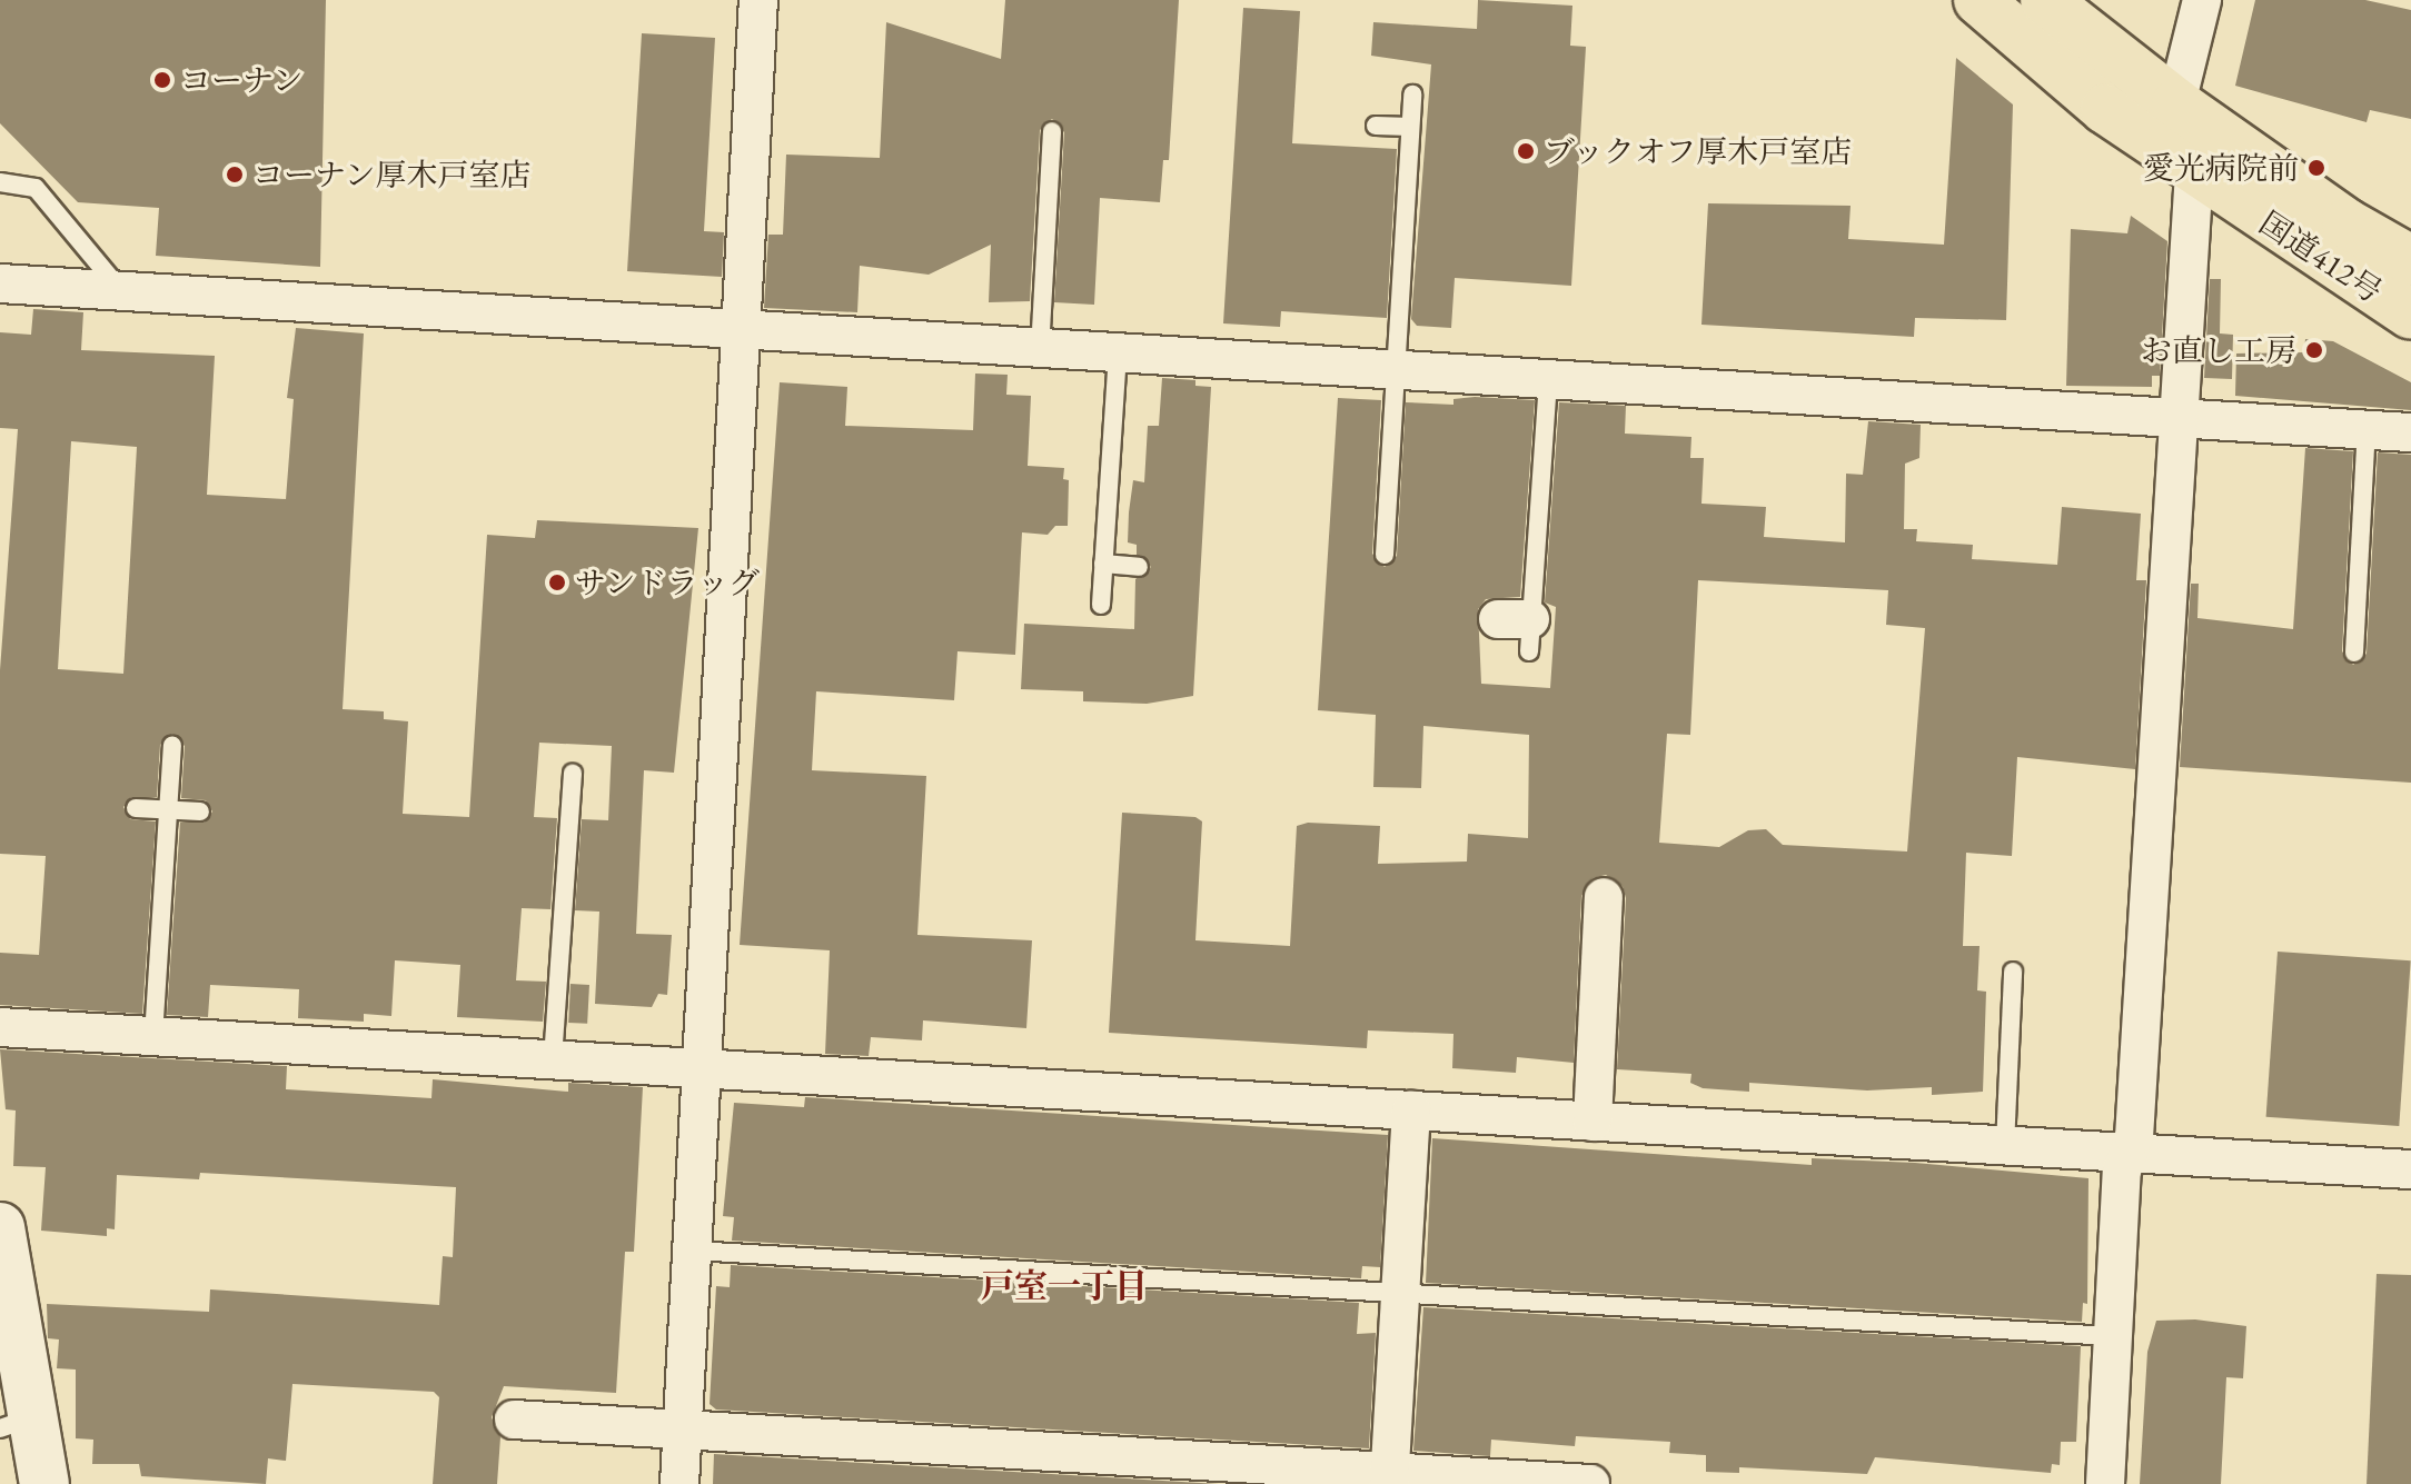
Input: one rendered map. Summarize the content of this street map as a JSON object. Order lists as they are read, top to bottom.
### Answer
{
  "streets": {
    "highway": ["国道412号"]
  },
  "districts": ["戸室一丁目"],
  "places": [
    "コーナン",
    "ブックオフ厚木戸室店",
    "愛光病院前",
    "コーナン厚木戸室店",
    "お直し工房",
    "サンドラッグ"
  ]
}
